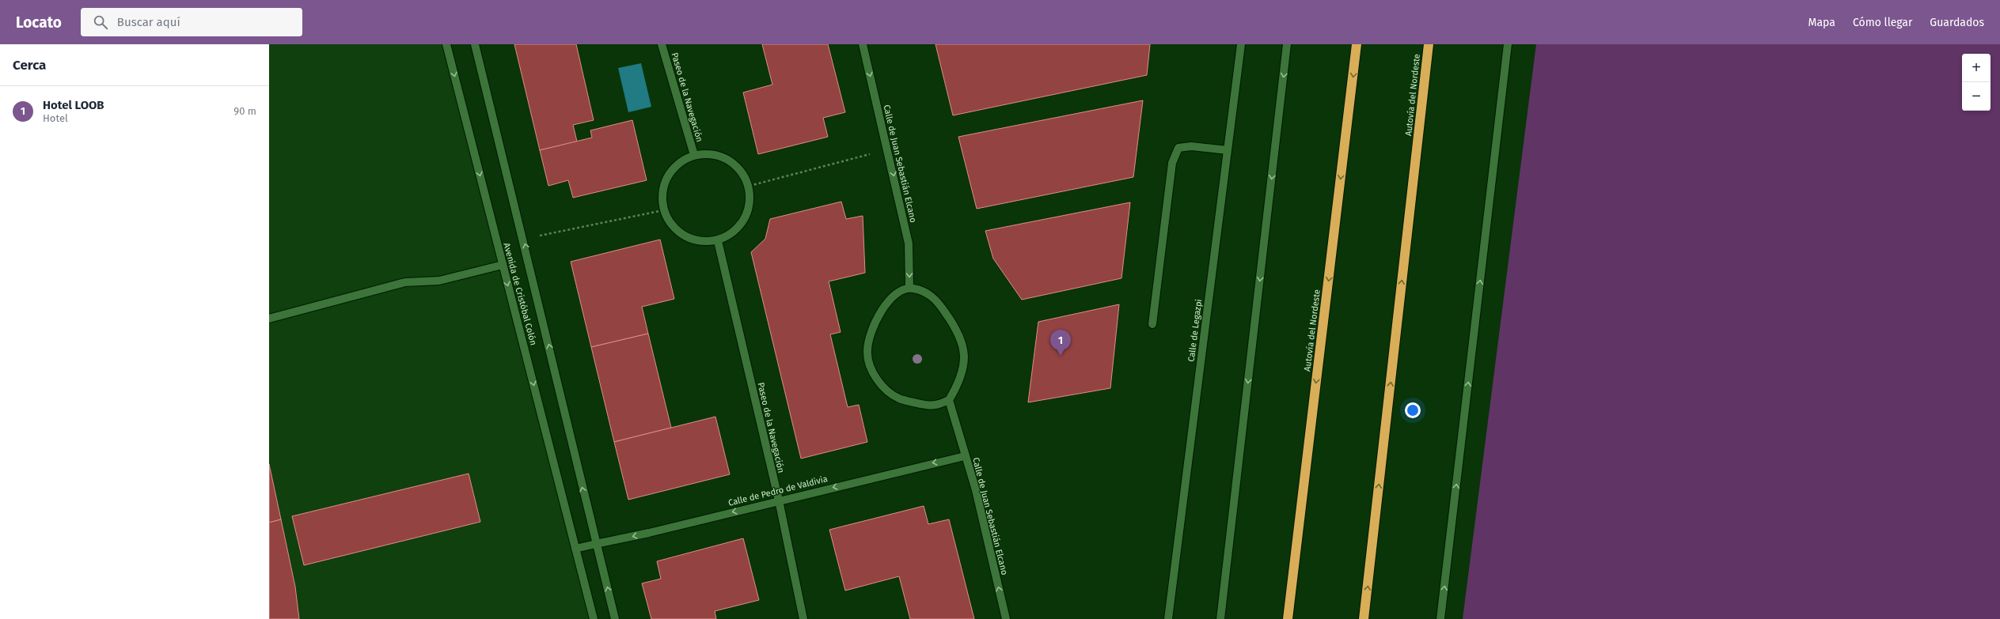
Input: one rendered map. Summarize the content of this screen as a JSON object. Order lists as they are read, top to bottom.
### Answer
{
  "streets": {
    "highway": ["Autovía del Nordeste"],
    "street": [
      "Paseo de la Navegación",
      "Calle de Juan Sebastián Elcano",
      "Avenida de Cristóbal Colón",
      "Calle de Legazpi",
      "Calle de Pedro de Valdivia"
    ]
  },
  "crossings": [
    ["Paseo de la Navegación", "Calle de Pedro de Valdivia"],
    ["Calle de Juan Sebastián Elcano", "Calle de Pedro de Valdivia"],
    ["Avenida de Cristóbal Colón", "Calle de Pedro de Valdivia"]
  ],
  "one_way": ["Calle de Pedro de Valdivia"],
  "page": {
    "header": "Locato",
    "search": "Buscar aquí",
    "nav": ["Mapa", "Cómo llegar", "Guardados"],
    "heading": "Cerca",
    "map_buttons": ["+", "−"],
    "list": [
      {
        "mark": "1",
        "name": "Hotel LOOB",
        "note": "Hotel",
        "value": "90 m"
      }
    ],
    "pins": "1"
  }
}
